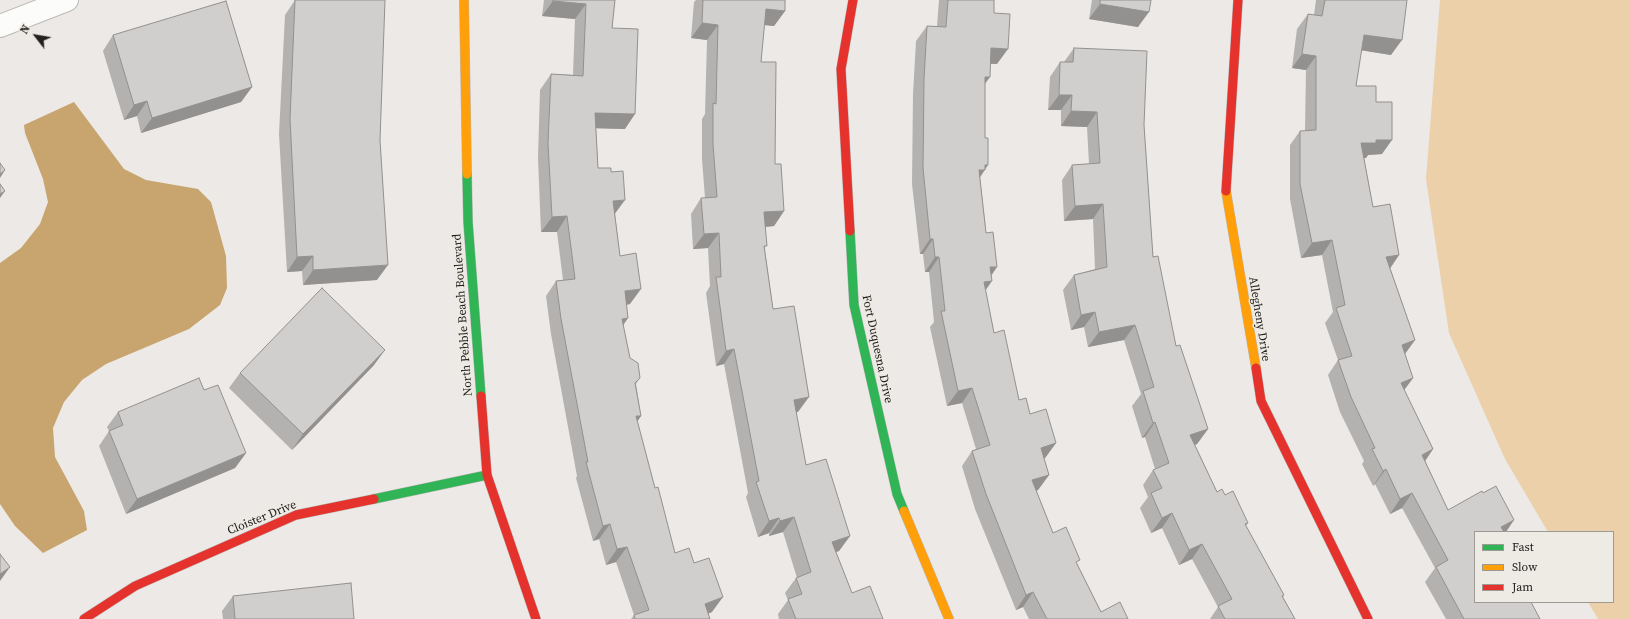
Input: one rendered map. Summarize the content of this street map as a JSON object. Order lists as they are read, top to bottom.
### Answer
{
  "streets": {
    "street": [
      "North Pebble Beach Boulevard",
      "Allegheny Drive",
      "Fort Duquesna Drive",
      "Cloister Drive"
    ]
  },
  "crossings": [
    ["North Pebble Beach Boulevard", "Cloister Drive"]
  ],
  "legend": ["Fast", "Slow", "Jam"],
  "north": "top left"
}
